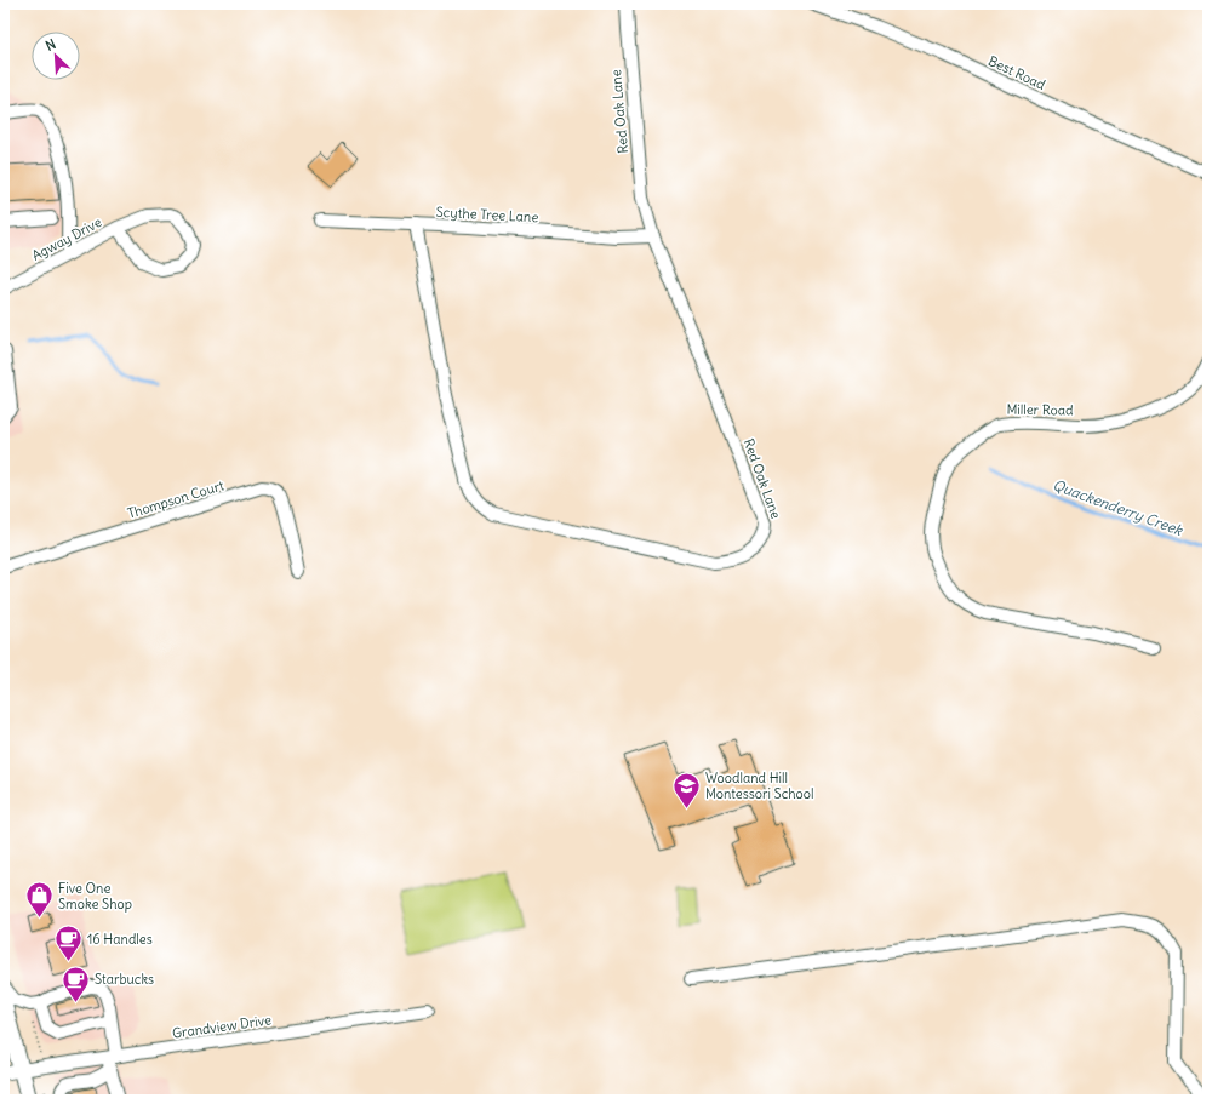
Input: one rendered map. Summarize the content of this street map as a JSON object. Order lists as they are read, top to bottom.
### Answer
{
  "streets": {
    "street": [
      "Best Road",
      "Red Oak Lane",
      "Scythe Tree Lane",
      "Agway Drive",
      "Miller Road",
      "Thompson Court",
      "Grandview Drive"
    ]
  },
  "crossings": [
    ["Red Oak Lane", "Scythe Tree Lane"]
  ],
  "water": ["Quackenderry Creek"],
  "places": {
    "school or university": ["Woodland Hill Montessori School"],
    "shop": ["Five One Smoke Shop"],
    "cafe": ["16 Handles", "Starbucks"]
  },
  "north": "top left"
}
